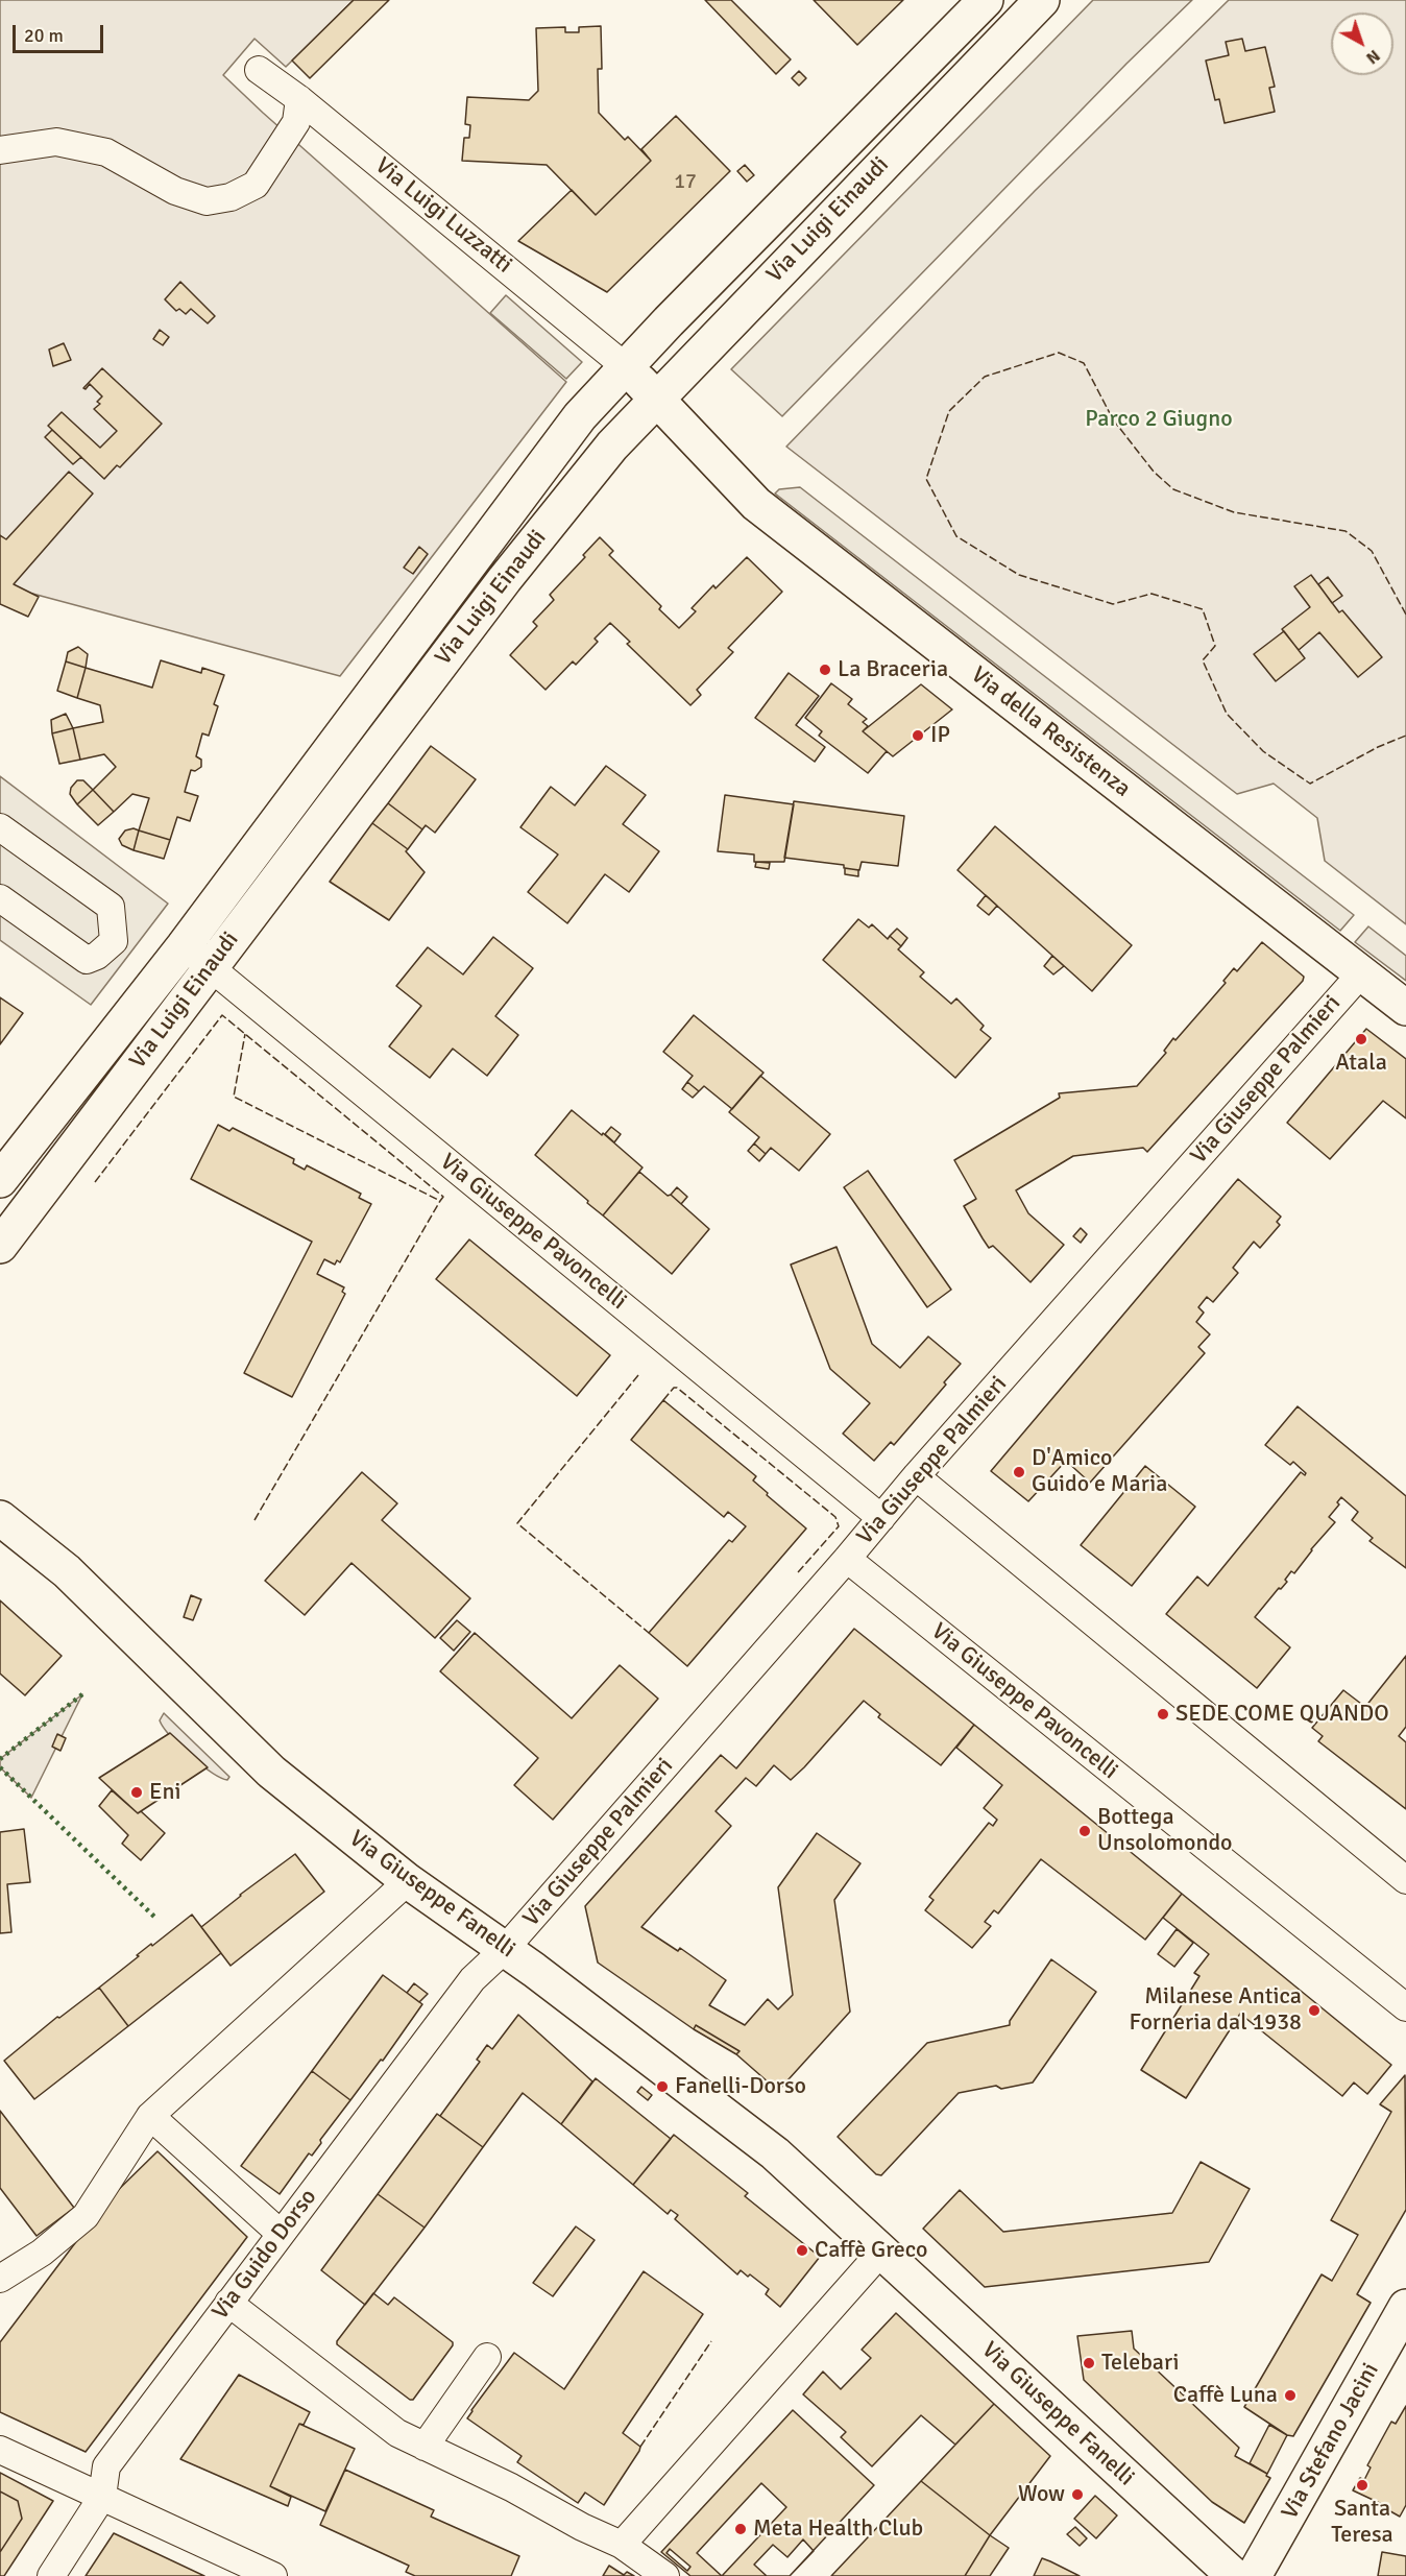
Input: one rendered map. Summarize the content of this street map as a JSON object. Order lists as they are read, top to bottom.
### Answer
{
  "streets": {
    "main road": [
      "Via Luigi Einaudi",
      "Via della Resistenza",
      "Via Giuseppe Fanelli",
      "Via Stefano Jacini"
    ],
    "street": [
      "Via Luigi Luzzatti",
      "Via Giuseppe Palmieri",
      "Via Giuseppe Pavoncelli",
      "Via Guido Dorso"
    ]
  },
  "crossings": [
    ["Via Luigi Luzzatti", "Via Luigi Einaudi"],
    ["Via Luigi Luzzatti", "Via della Resistenza"],
    ["Via Luigi Einaudi", "Via della Resistenza"],
    ["Via Luigi Einaudi", "Via Giuseppe Pavoncelli"],
    ["Via della Resistenza", "Via Giuseppe Palmieri"],
    ["Via Giuseppe Palmieri", "Via Giuseppe Pavoncelli"],
    ["Via Giuseppe Palmieri", "Via Giuseppe Fanelli"],
    ["Via Giuseppe Palmieri", "Via Guido Dorso"],
    ["Via Giuseppe Fanelli", "Via Guido Dorso"]
  ],
  "parks": ["Parco 2 Giugno"],
  "places": [
    "La Braceria",
    "IP",
    "Atala",
    "D'Amico Guido e Maria",
    "SEDE COME QUANDO",
    "Eni",
    "Bottega Unsolomondo",
    "Milanese Antica Forneria dal 1938",
    "Fanelli-Dorso",
    "Caffè Greco",
    "Telebari",
    "Caffè Luna",
    "Santa Teresa",
    "Wow",
    "Meta Health Club"
  ],
  "house_numbers": ["17"],
  "scale_bar": "20 m",
  "north": "bottom right"
}
